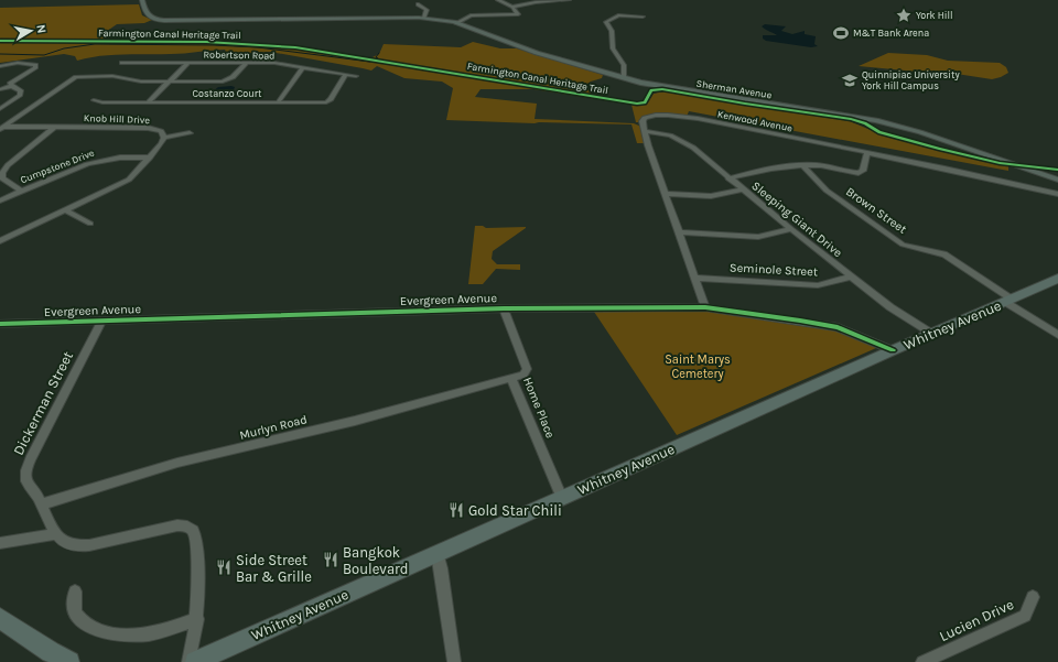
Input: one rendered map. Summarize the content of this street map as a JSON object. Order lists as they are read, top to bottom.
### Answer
{
  "streets": {
    "highway": ["Whitney Avenue"],
    "main road": ["Sherman Avenue"],
    "street": [
      "Robertson Road",
      "Costanzo Court",
      "Knob Hill Drive",
      "Kenwood Avenue",
      "Cumpstone Drive",
      "Brown Street",
      "Sleeping Giant Drive",
      "Seminole Street",
      "Evergreen Avenue",
      "Dickerman Street",
      "Home Place",
      "Murlyn Road",
      "Lucien Drive"
    ],
    "cycle path": ["Farmington Canal Heritage Trail"]
  },
  "crossings": [
    ["Robertson Road", "Costanzo Court"],
    ["Knob Hill Drive", "Cumpstone Drive"],
    ["Kenwood Avenue", "Sleeping Giant Drive"],
    ["Brown Street", "Whitney Avenue"],
    ["Sleeping Giant Drive", "Seminole Street"],
    ["Sleeping Giant Drive", "Whitney Avenue"],
    ["Evergreen Avenue", "Whitney Avenue"],
    ["Evergreen Avenue", "Dickerman Street"],
    ["Evergreen Avenue", "Home Place"],
    ["Whitney Avenue", "Home Place"],
    ["Dickerman Street", "Murlyn Road"],
    ["Home Place", "Murlyn Road"]
  ],
  "parks": ["Saint Marys Cemetery"],
  "places": {
    "place": ["York Hill"],
    "sports": ["M&T Bank Arena"],
    "school or university": ["Quinnipiac University York Hill Campus"],
    "restaurant": ["Gold Star Chili", "Bangkok Boulevard", "Side Street Bar & Grille"]
  },
  "north": "right"
}
